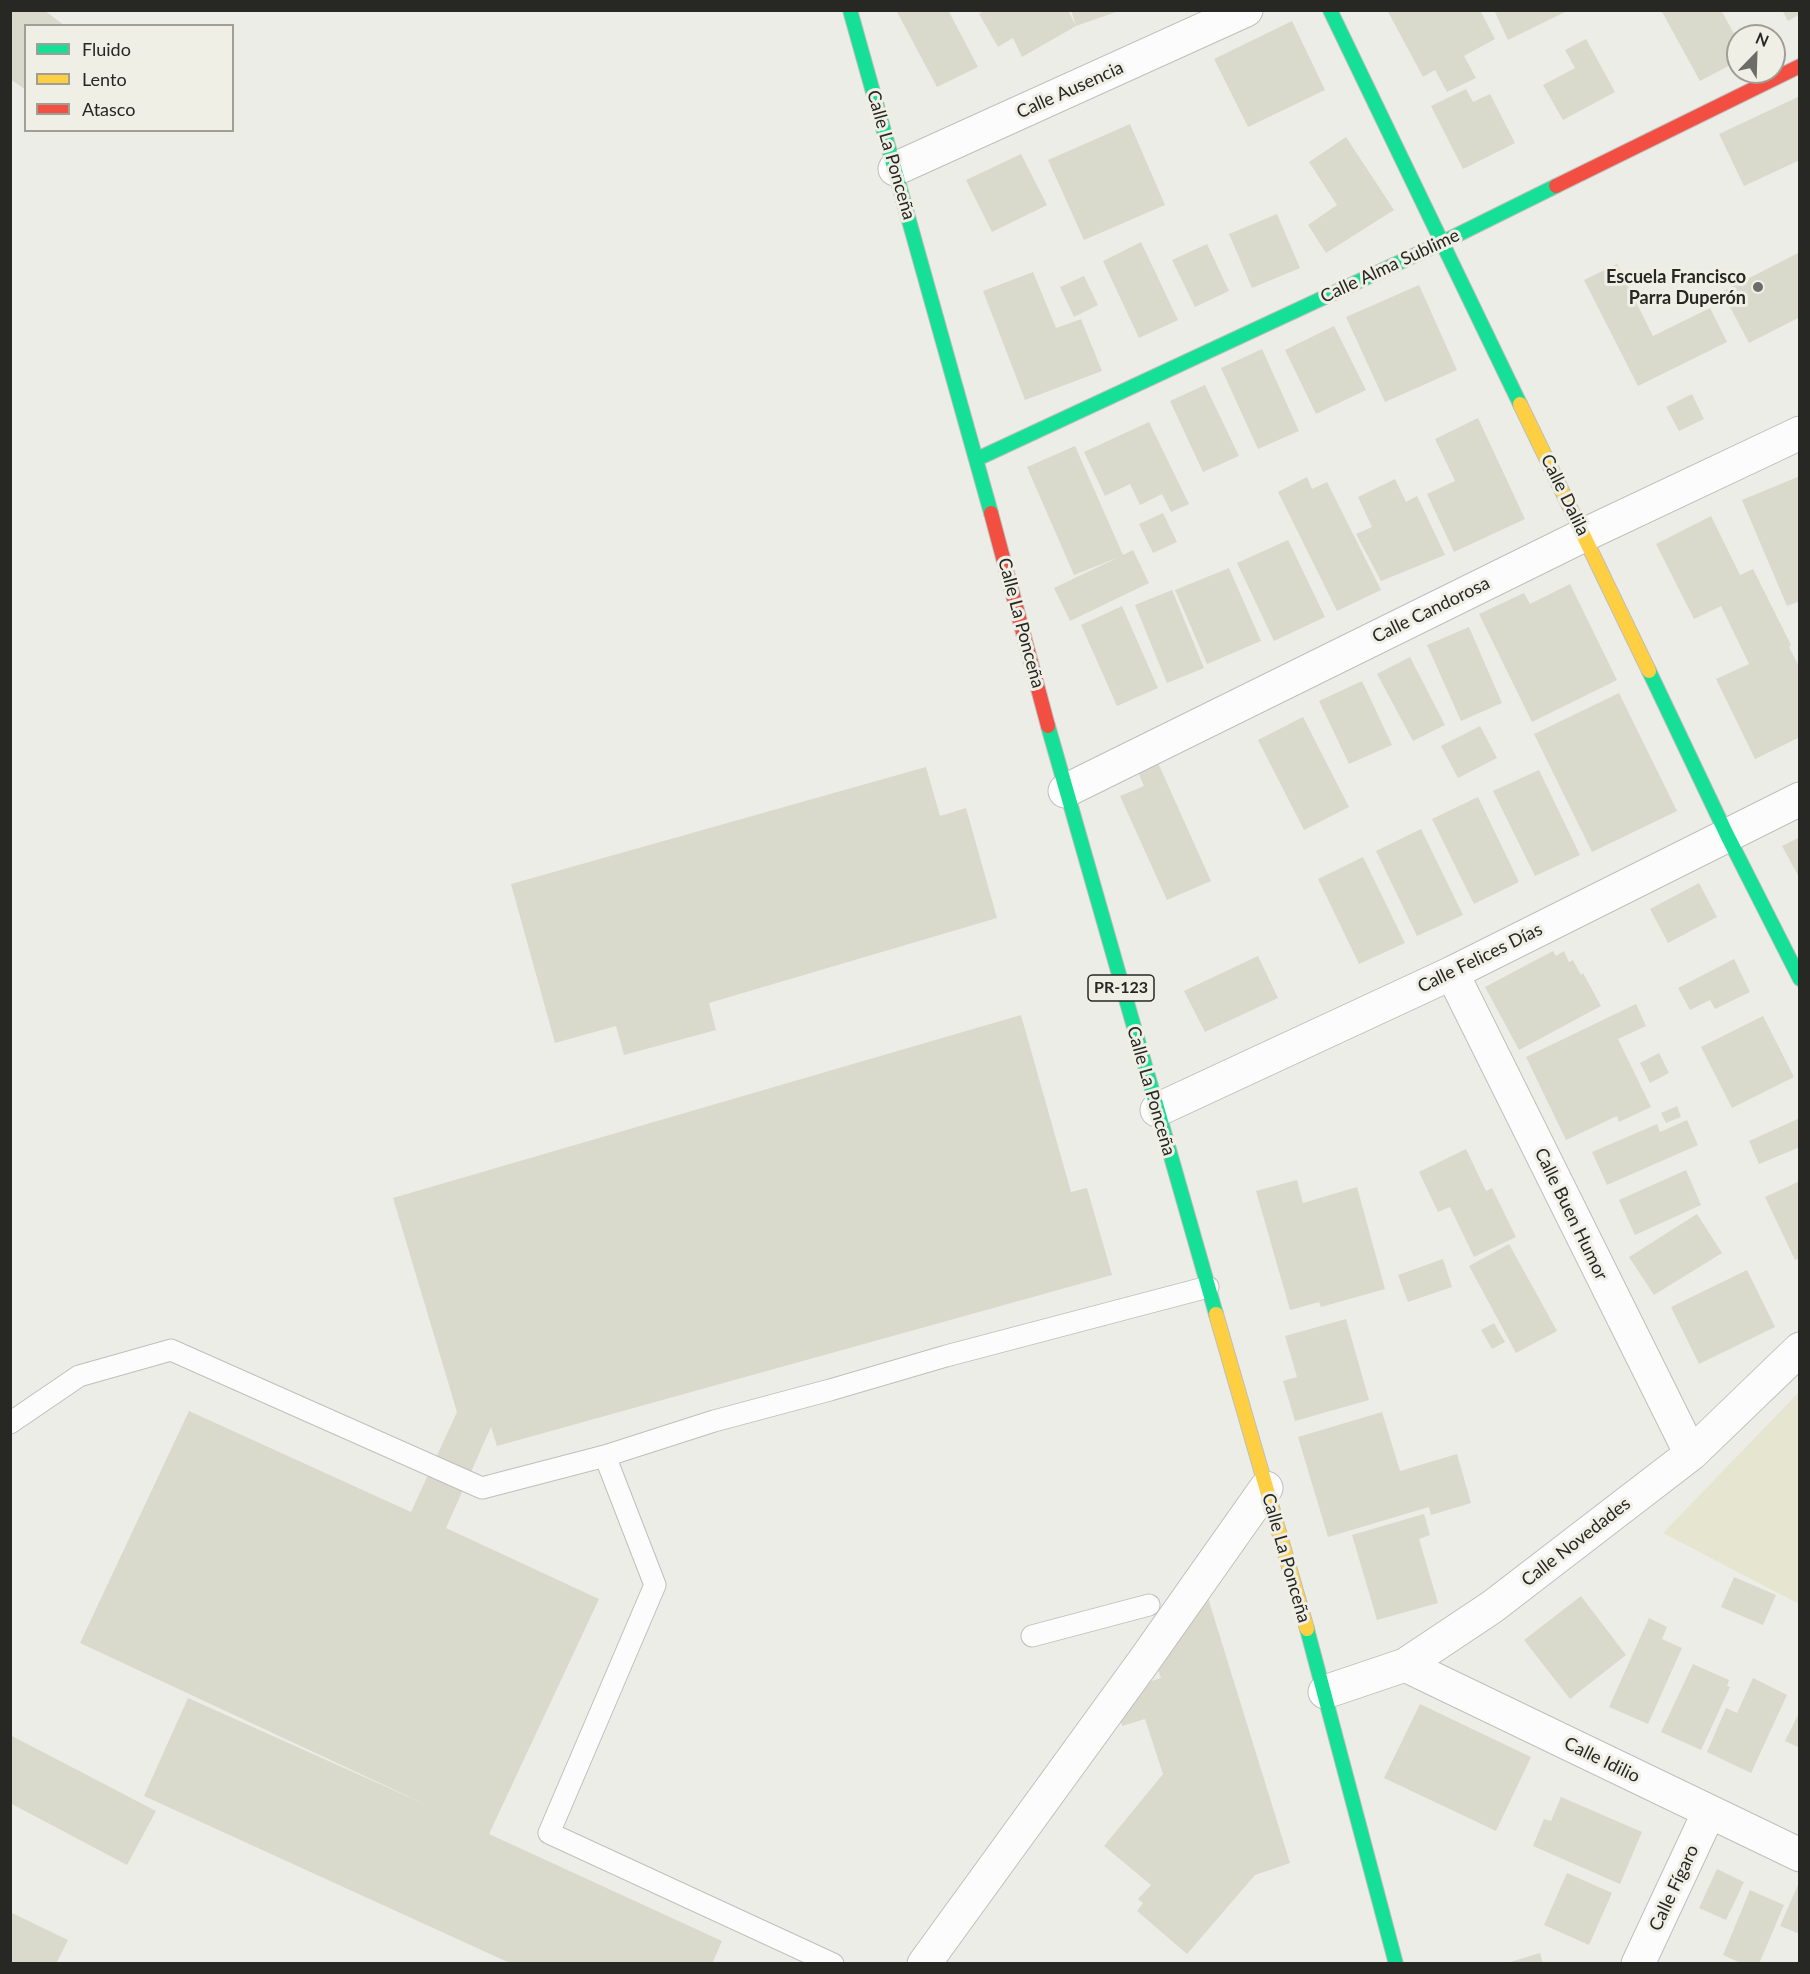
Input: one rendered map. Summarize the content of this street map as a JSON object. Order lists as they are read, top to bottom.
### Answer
{
  "streets": {
    "main road": [
      "Calle La Ponceña",
      "Calle Alma Sublime",
      "Calle Dalila",
      "PR-123"
    ],
    "street": [
      "Calle Ausencia",
      "Calle Candorosa",
      "Calle Felices Días",
      "Calle Buen Humor",
      "Calle Novedades",
      "Calle Idilio",
      "Calle Fígaro"
    ]
  },
  "crossings": [
    ["Calle Ausencia", "Calle La Ponceña"],
    ["Calle La Ponceña", "Calle Alma Sublime"],
    ["Calle La Ponceña", "Calle Candorosa"],
    ["Calle La Ponceña", "Calle Felices Días"],
    ["Calle La Ponceña", "Calle Novedades"],
    ["Calle Alma Sublime", "Calle Dalila"],
    ["Calle Dalila", "Calle Candorosa"],
    ["Calle Dalila", "Calle Felices Días"],
    ["Calle Felices Días", "Calle Buen Humor"],
    ["Calle Buen Humor", "Calle Novedades"],
    ["Calle Novedades", "Calle Idilio"],
    ["Calle Idilio", "Calle Fígaro"]
  ],
  "places": ["Escuela Francisco Parra Duperón"],
  "legend": ["Fluido", "Lento", "Atasco"],
  "north": "top right"
}
